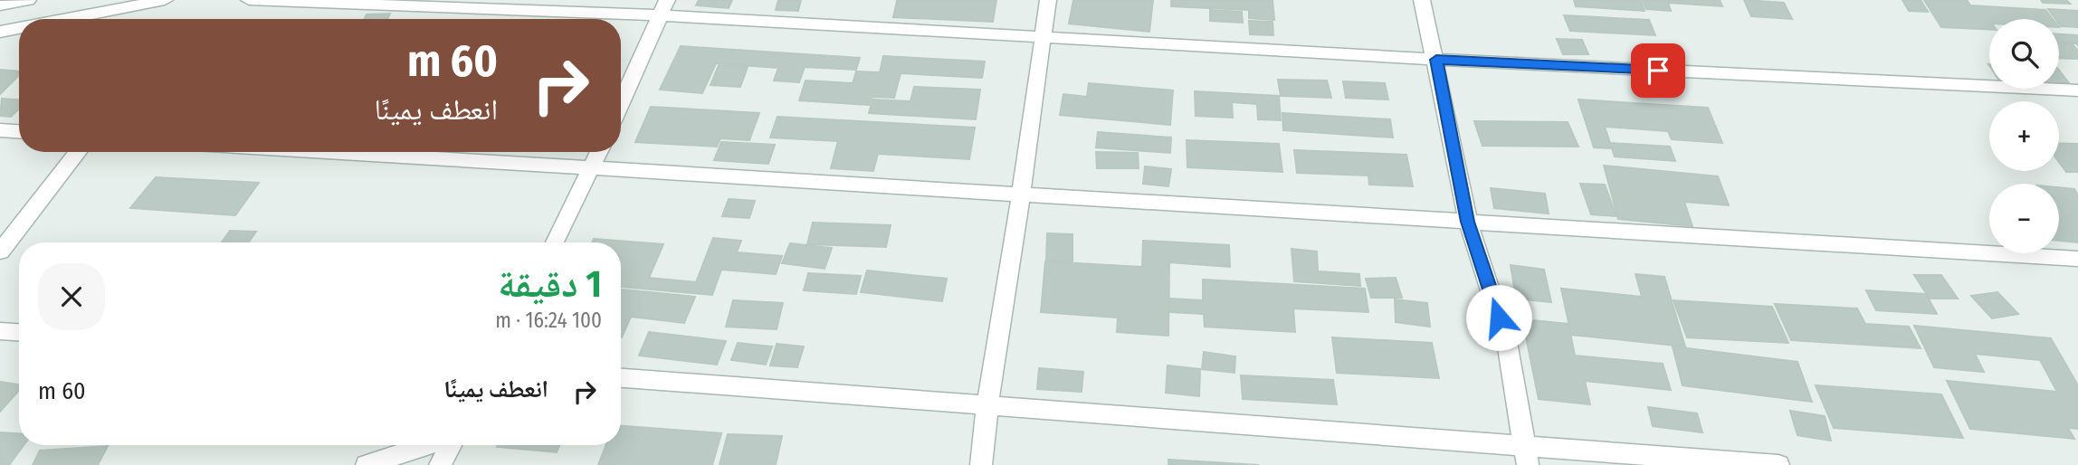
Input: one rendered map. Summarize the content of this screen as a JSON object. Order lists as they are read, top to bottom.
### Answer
{
  "page": {
    "map_buttons": ["+", "−"],
    "turn": ["60 m", "انعطف يمينًا"],
    "heading": ["1 دقيقة", "100 m · 16:24"],
    "list": [
      {
        "name": "انعطف يمينًا",
        "value": "60 m"
      }
    ]
  }
}
